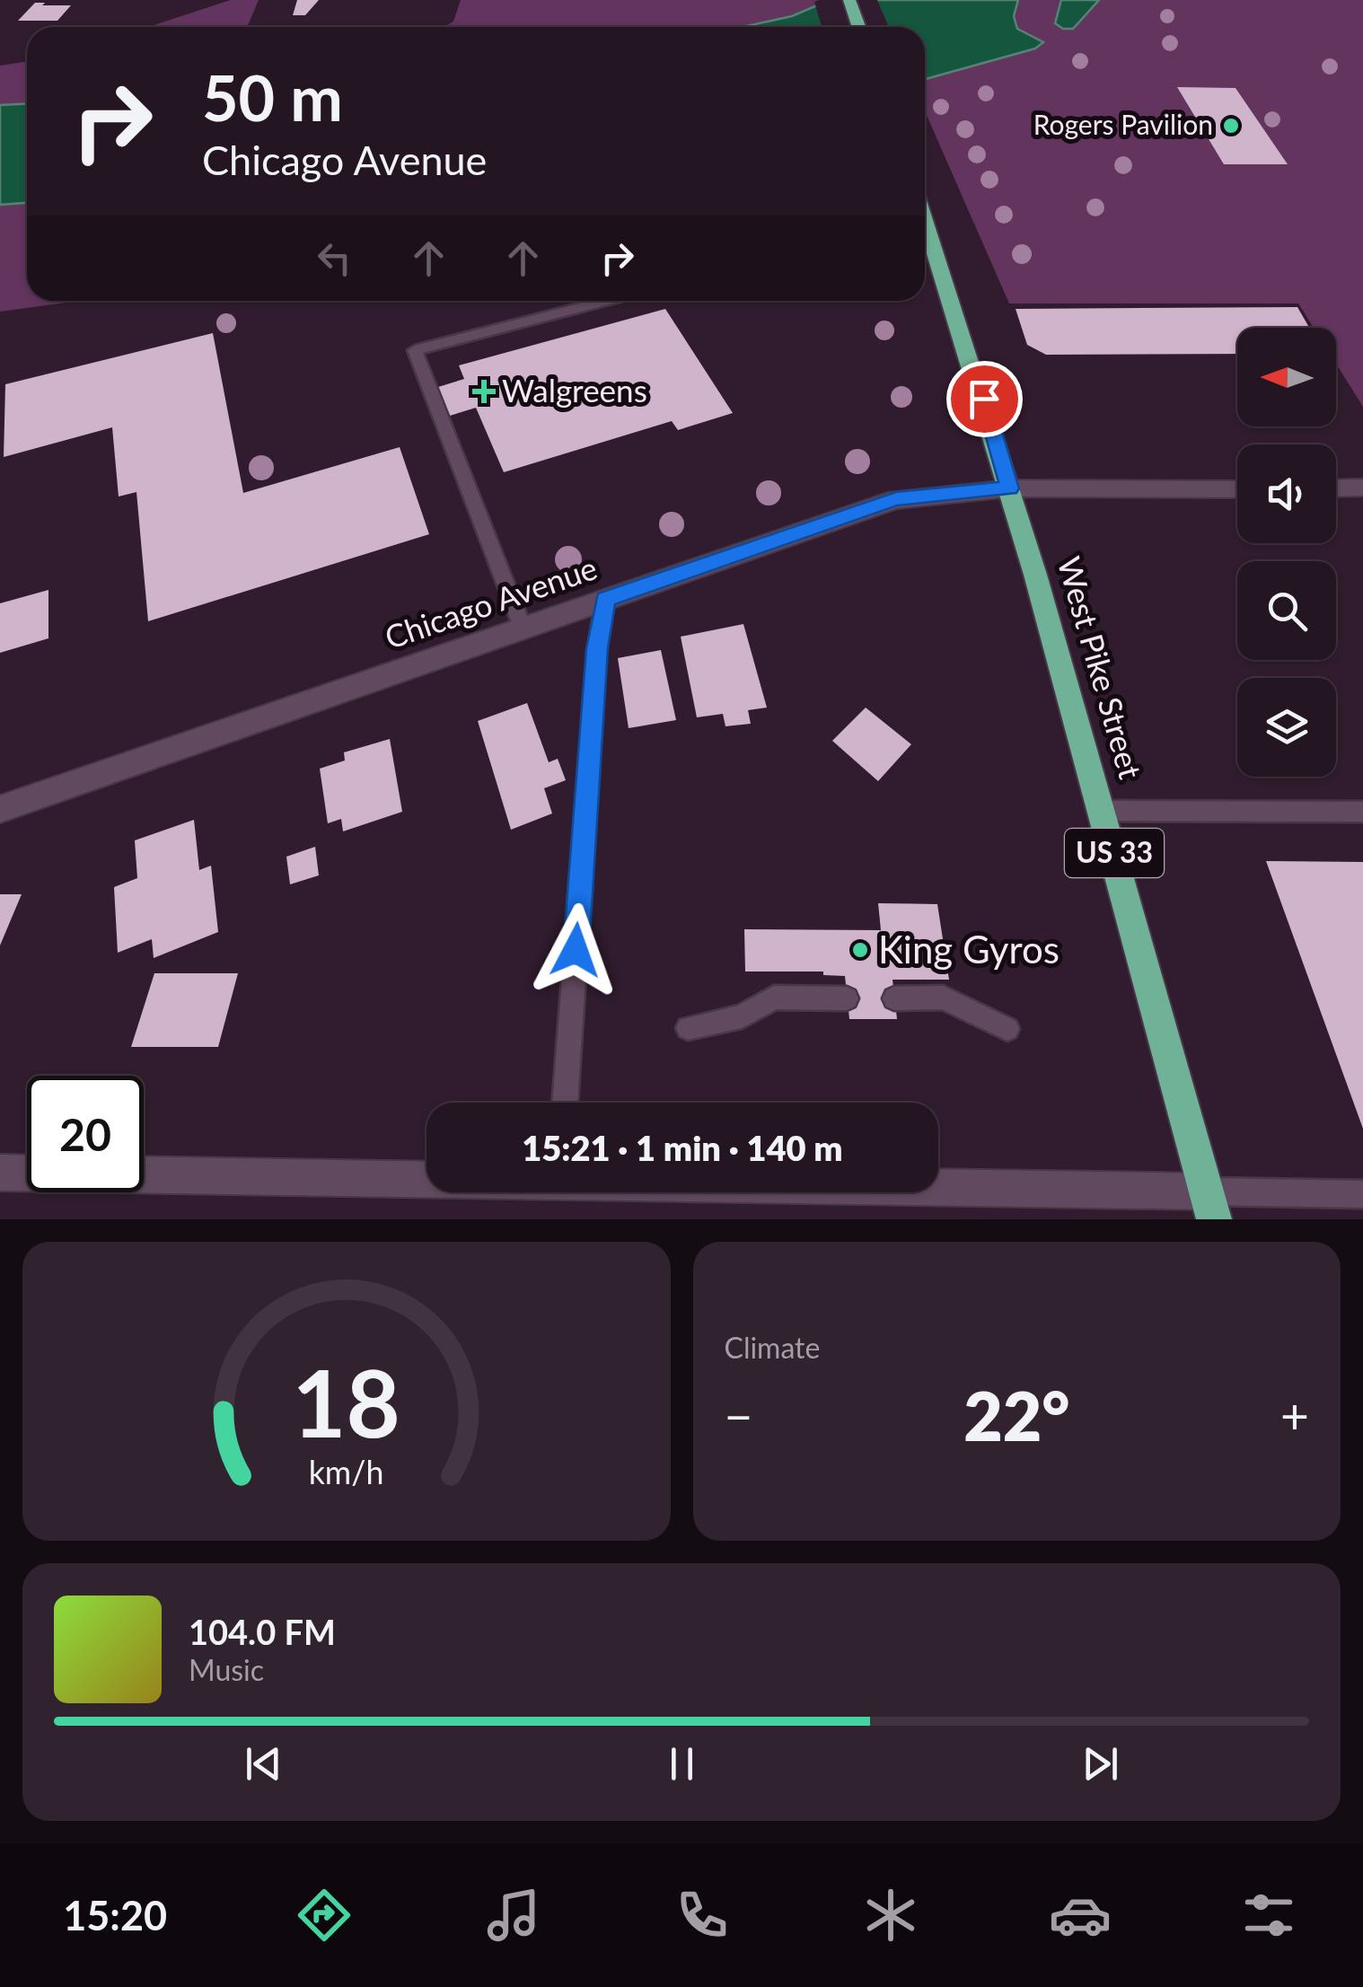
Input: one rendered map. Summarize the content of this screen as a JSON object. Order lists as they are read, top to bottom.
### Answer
{
  "streets": {
    "highway": ["West Pike Street", "US 33"],
    "street": ["Chicago Avenue"]
  },
  "crossings": [
    ["Chicago Avenue", "West Pike Street"]
  ],
  "places": {
    "other": ["Rogers Pavilion", "King Gyros"],
    "health": ["Walgreens"]
  },
  "north": "left",
  "page": {
    "turn": ["50 m", "Chicago Avenue"],
    "limit": "20",
    "trip": "15:21 · 1 min · 140 m",
    "tile": "Climate",
    "heat": ["−", "22°", "+"],
    "song": ["104.0 FM", "Music"],
    "tabs": "15:20",
    "gauge": ["18", "km/h"]
  }
}
